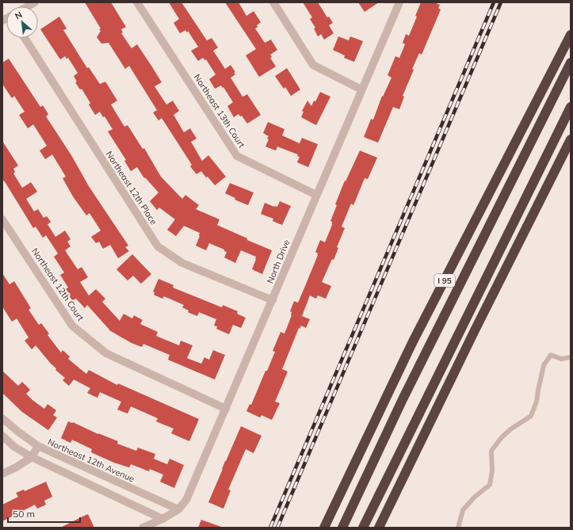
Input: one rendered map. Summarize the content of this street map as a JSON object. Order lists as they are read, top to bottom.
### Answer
{
  "streets": {
    "highway": ["I 95"],
    "street": [
      "Northeast 13th Court",
      "Northeast 12th Place",
      "North Drive",
      "Northeast 12th Court",
      "Northeast 12th Avenue"
    ]
  },
  "crossings": [
    ["Northeast 13th Court", "North Drive"],
    ["Northeast 12th Place", "North Drive"],
    ["North Drive", "Northeast 12th Court"],
    ["North Drive", "Northeast 12th Avenue"]
  ],
  "scale_bar": "50 m",
  "north": "top left"
}
